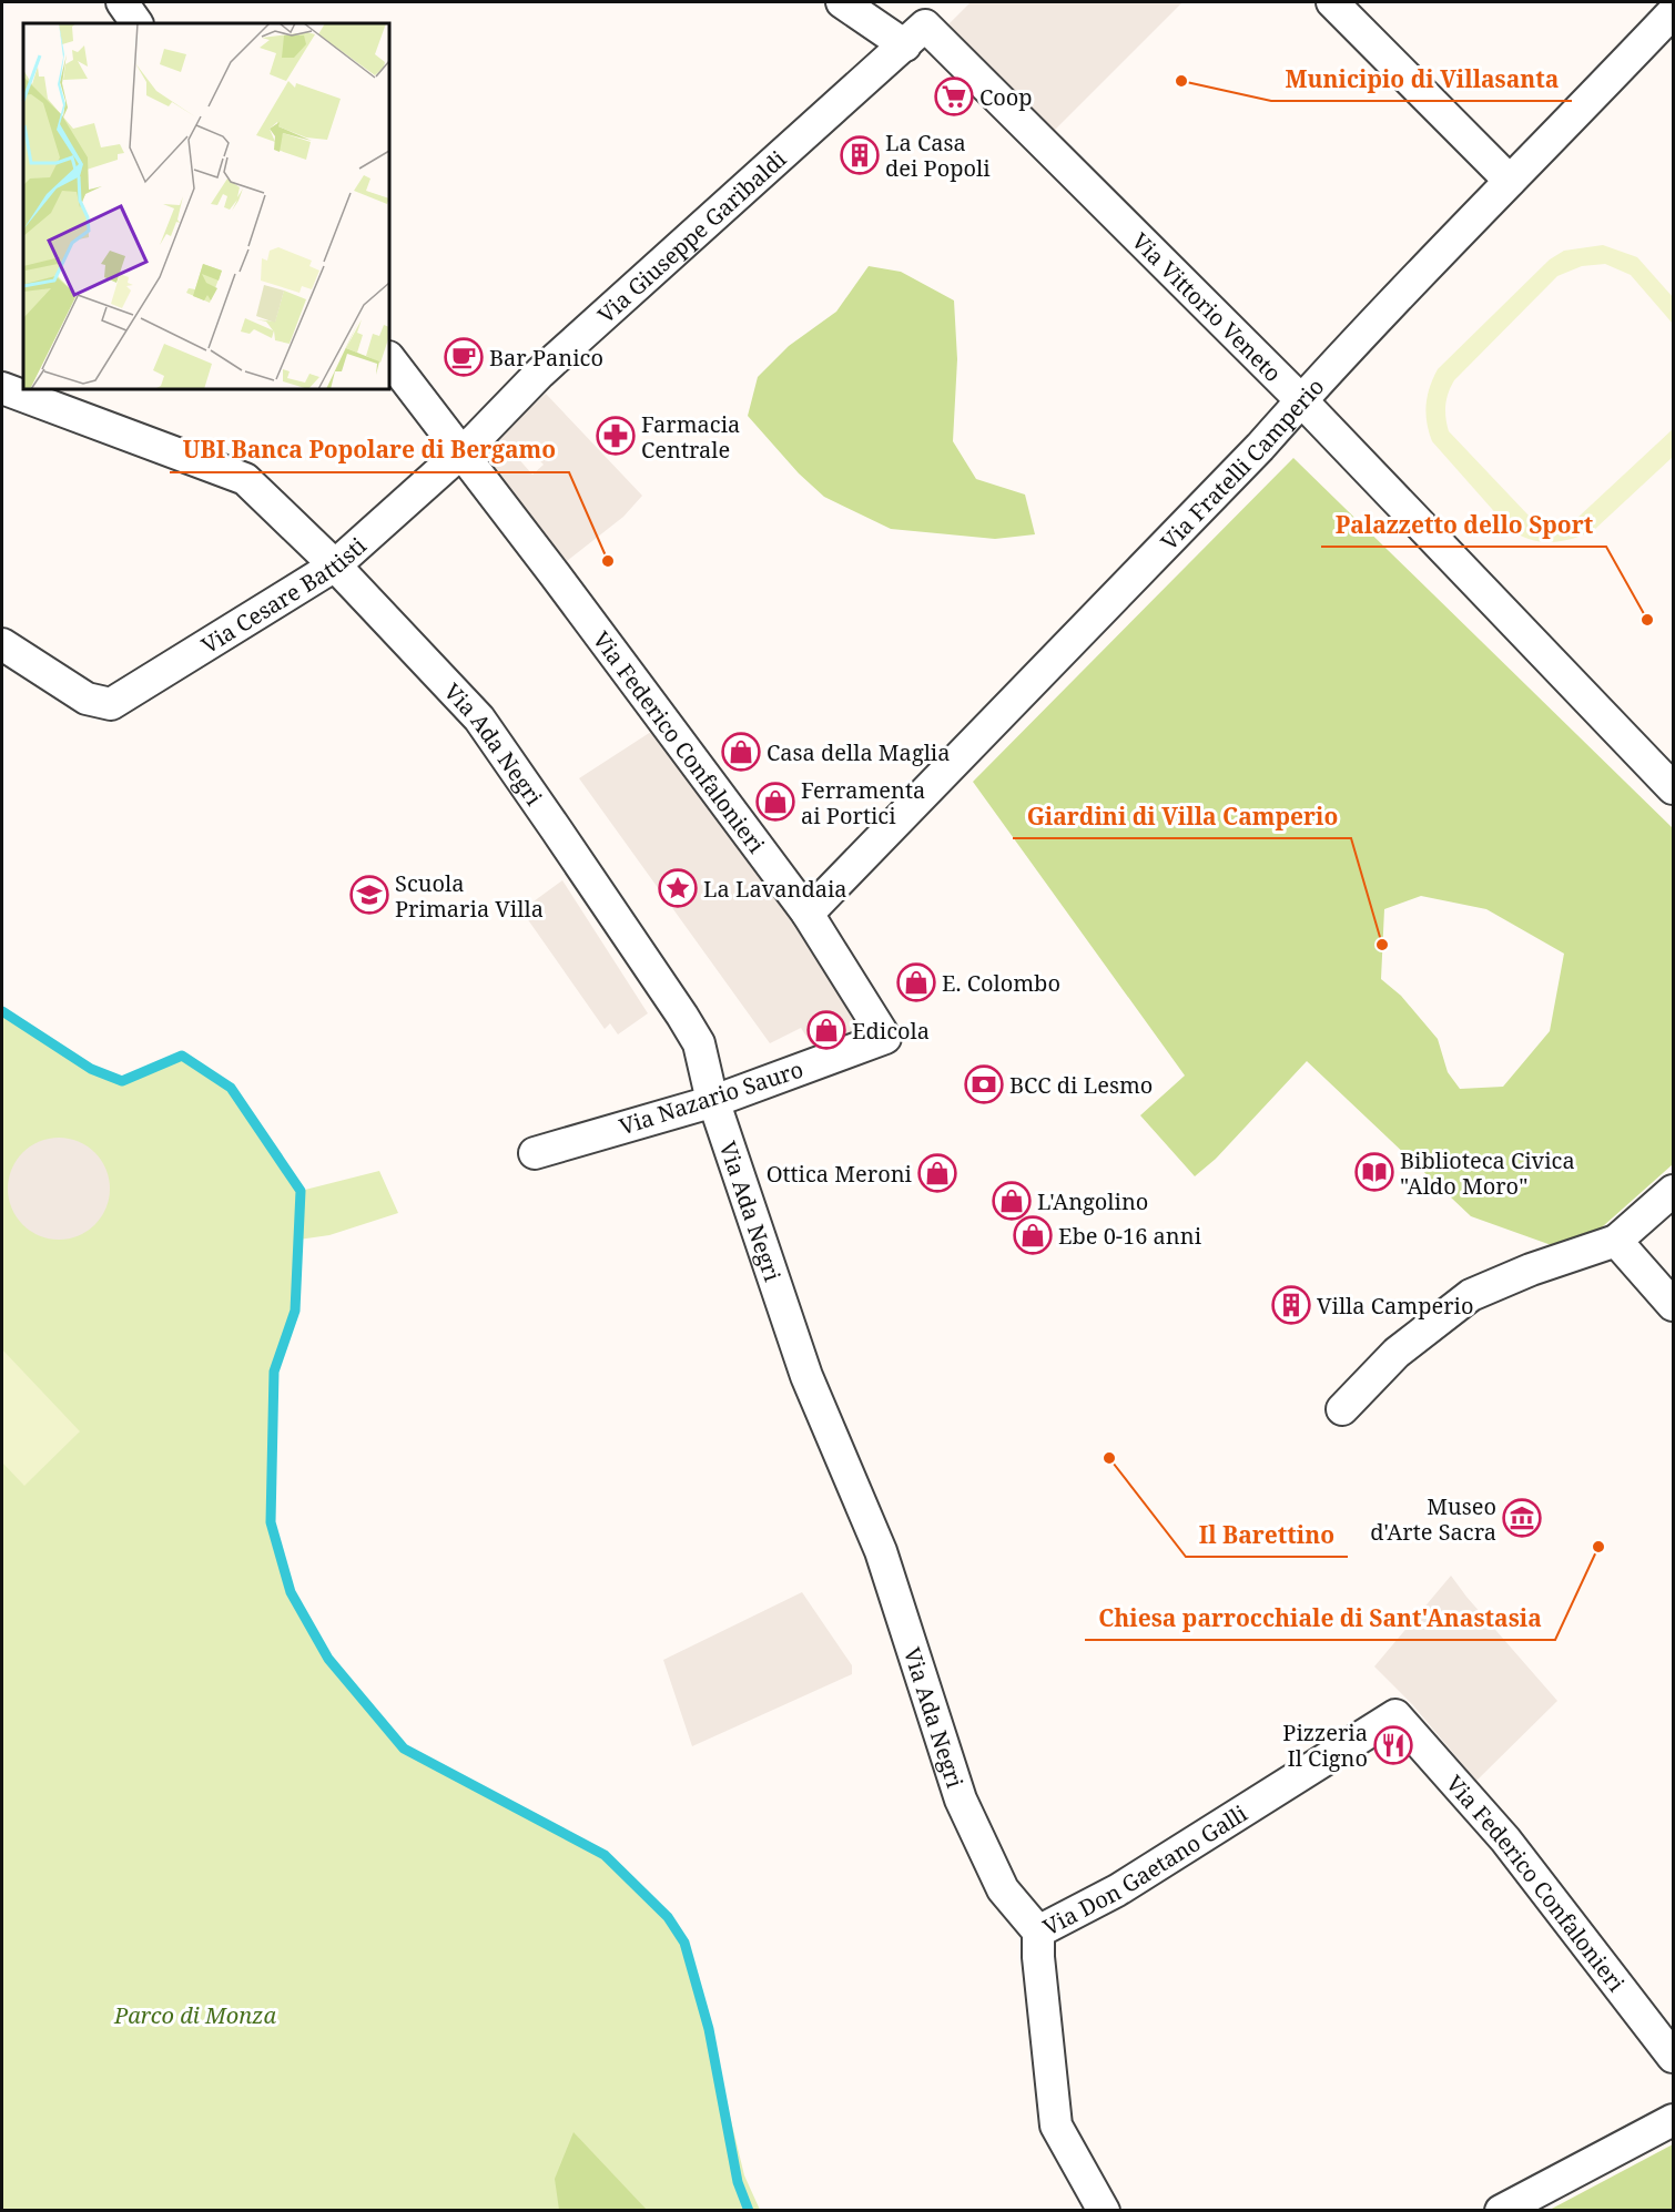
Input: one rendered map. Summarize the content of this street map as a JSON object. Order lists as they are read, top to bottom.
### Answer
{
  "streets": {
    "street": [
      "Via Giuseppe Garibaldi",
      "Via Vittorio Veneto",
      "Via Fratelli Camperio",
      "Via Cesare Battisti",
      "Via Federico Confalonieri",
      "Via Ada Negri",
      "Via Nazario Sauro",
      "Via Don Gaetano Galli"
    ]
  },
  "crossings": [
    ["Via Giuseppe Garibaldi", "Via Vittorio Veneto"],
    ["Via Giuseppe Garibaldi", "Via Cesare Battisti"],
    ["Via Giuseppe Garibaldi", "Via Federico Confalonieri"],
    ["Via Vittorio Veneto", "Via Fratelli Camperio"],
    ["Via Fratelli Camperio", "Via Federico Confalonieri"],
    ["Via Cesare Battisti", "Via Federico Confalonieri"],
    ["Via Cesare Battisti", "Via Ada Negri"],
    ["Via Federico Confalonieri", "Via Nazario Sauro"],
    ["Via Federico Confalonieri", "Via Don Gaetano Galli"],
    ["Via Ada Negri", "Via Nazario Sauro"],
    ["Via Ada Negri", "Via Don Gaetano Galli"]
  ],
  "parks": ["Parco di Monza"],
  "places": {
    "other": [
      "Municipio di Villasanta",
      "UBI Banca Popolare di Bergamo",
      "Palazzetto dello Sport",
      "Giardini di Villa Camperio",
      "Il Barettino",
      "Chiesa parrocchiale di Sant'Anastasia"
    ],
    "supermarket": ["Coop"],
    "building": ["La Casa dei Popoli", "Villa Camperio"],
    "cafe": ["Bar Panico"],
    "pharmacy": ["Farmacia Centrale"],
    "shop": [
      "Casa della Maglia",
      "Ferramenta ai Portici",
      "E. Colombo",
      "Edicola",
      "Ottica Meroni",
      "L'Angolino",
      "Ebe 0-16 anni"
    ],
    "place": ["La Lavandaia"],
    "school or university": ["Scuola Primaria Villa"],
    "bank": ["BCC di Lesmo"],
    "library": ["Biblioteca Civica \"Aldo Moro\""],
    "museum": ["Museo d'Arte Sacra"],
    "restaurant": ["Pizzeria Il Cigno"]
  }
}
